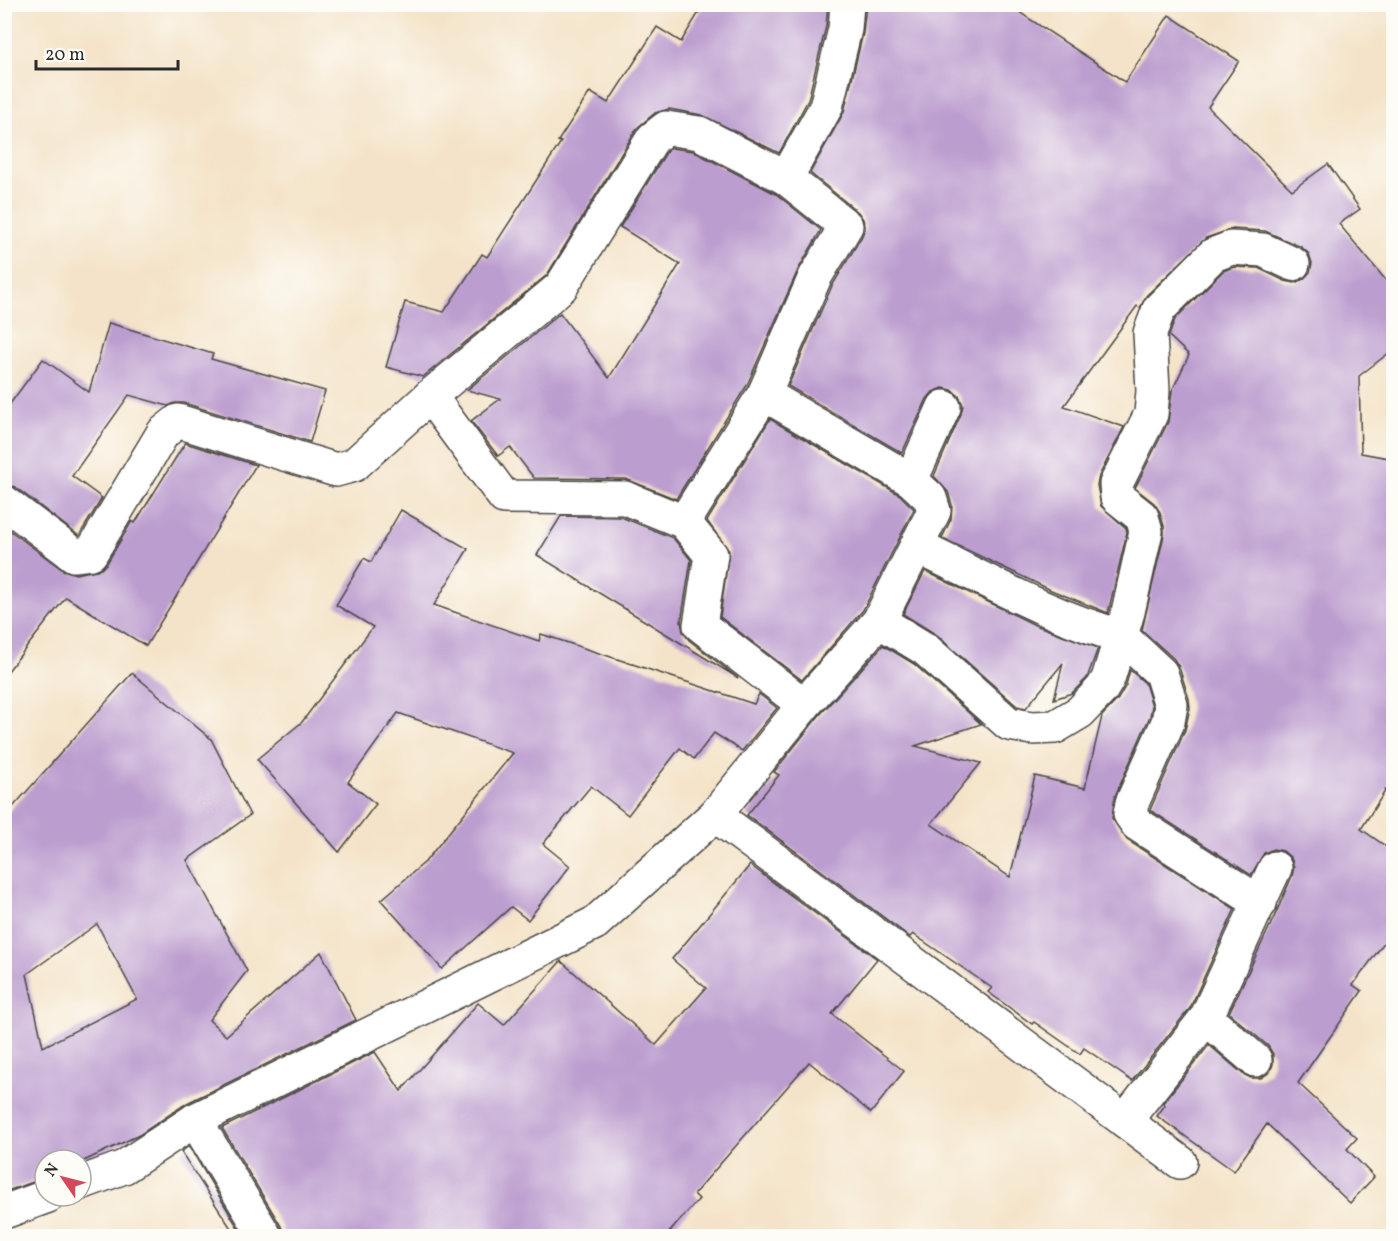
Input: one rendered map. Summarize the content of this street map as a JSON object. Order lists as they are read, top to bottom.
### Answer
{
  "scale_bar": "20 m",
  "north": "top left"
}
